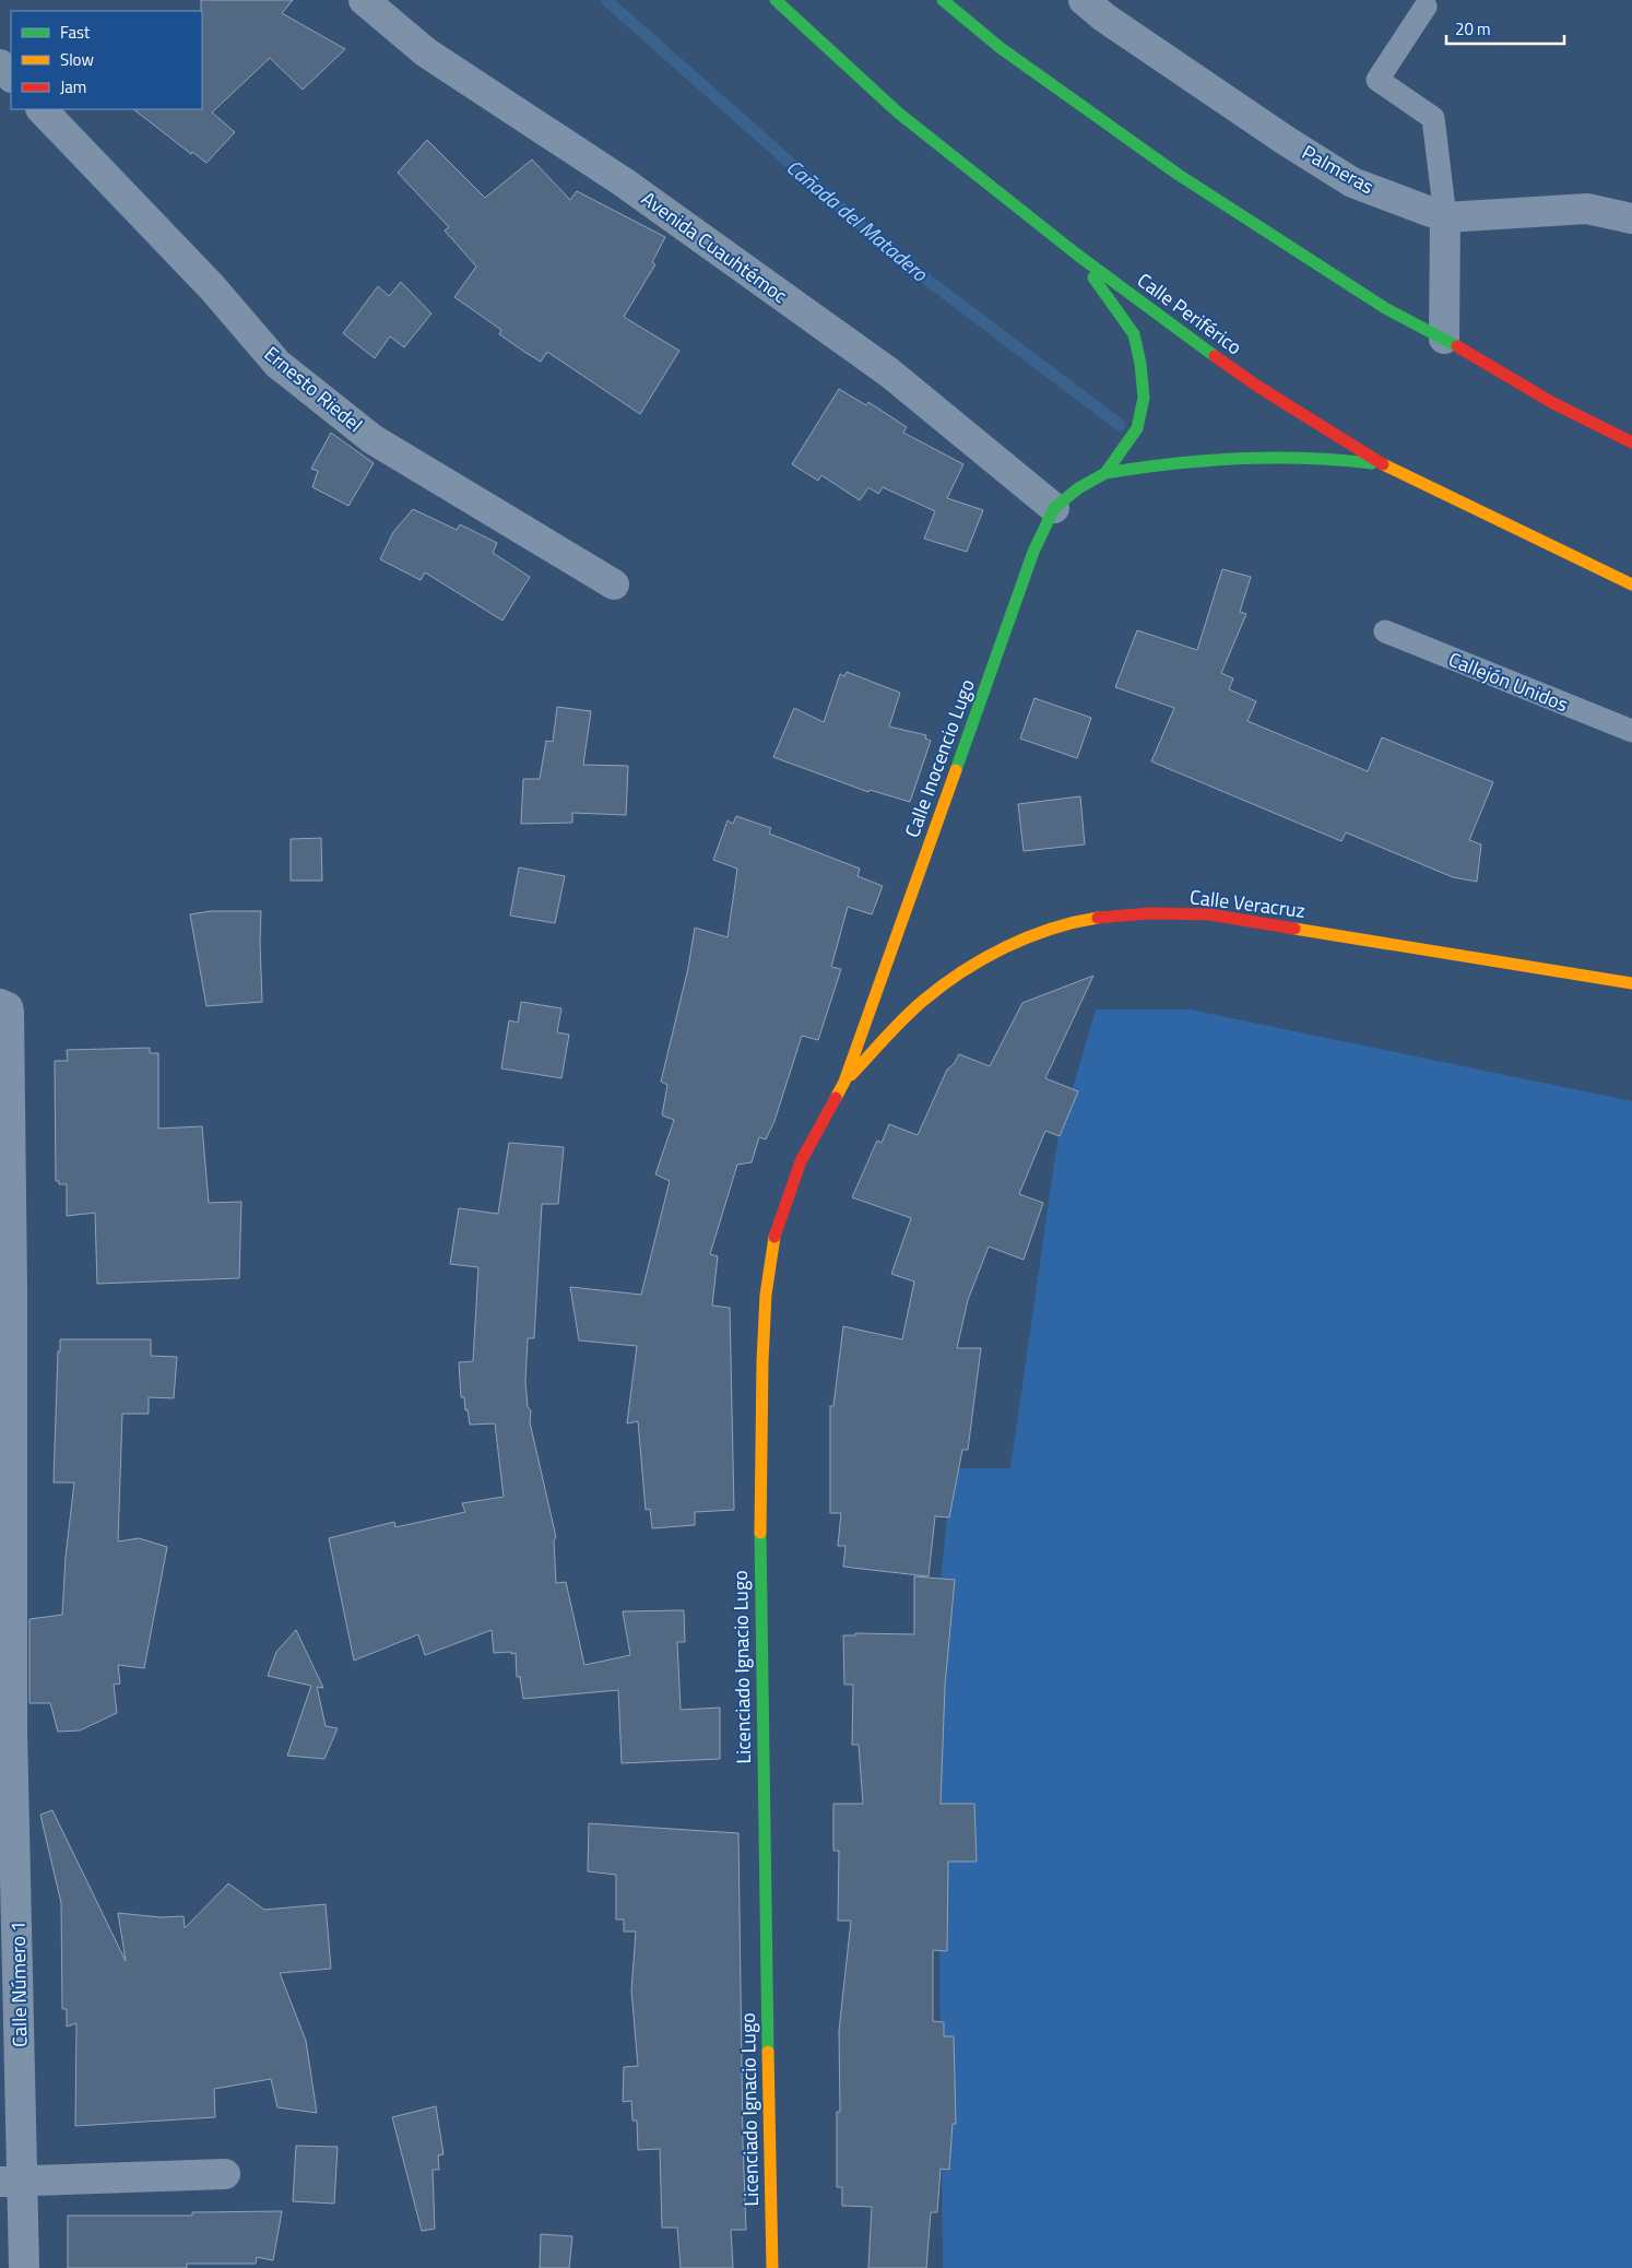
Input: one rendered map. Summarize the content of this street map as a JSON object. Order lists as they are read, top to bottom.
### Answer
{
  "streets": {
    "main road": [
      "Calle Periférico",
      "Calle Inocencio Lugo",
      "Calle Veracruz",
      "Licenciado Ignacio Lugo"
    ],
    "street": [
      "Palmeras",
      "Avenida Cuauhtémoc",
      "Ernesto Riedel",
      "Calle Número 1"
    ],
    "lane": ["Callejón Unidos"]
  },
  "crossings": [
    ["Avenida Cuauhtémoc", "Calle Inocencio Lugo"],
    ["Calle Inocencio Lugo", "Calle Veracruz"],
    ["Calle Inocencio Lugo", "Licenciado Ignacio Lugo"],
    ["Calle Veracruz", "Licenciado Ignacio Lugo"]
  ],
  "water": ["Cañada del Matadero"],
  "legend": ["Fast", "Slow", "Jam"],
  "scale_bar": "20 m"
}
